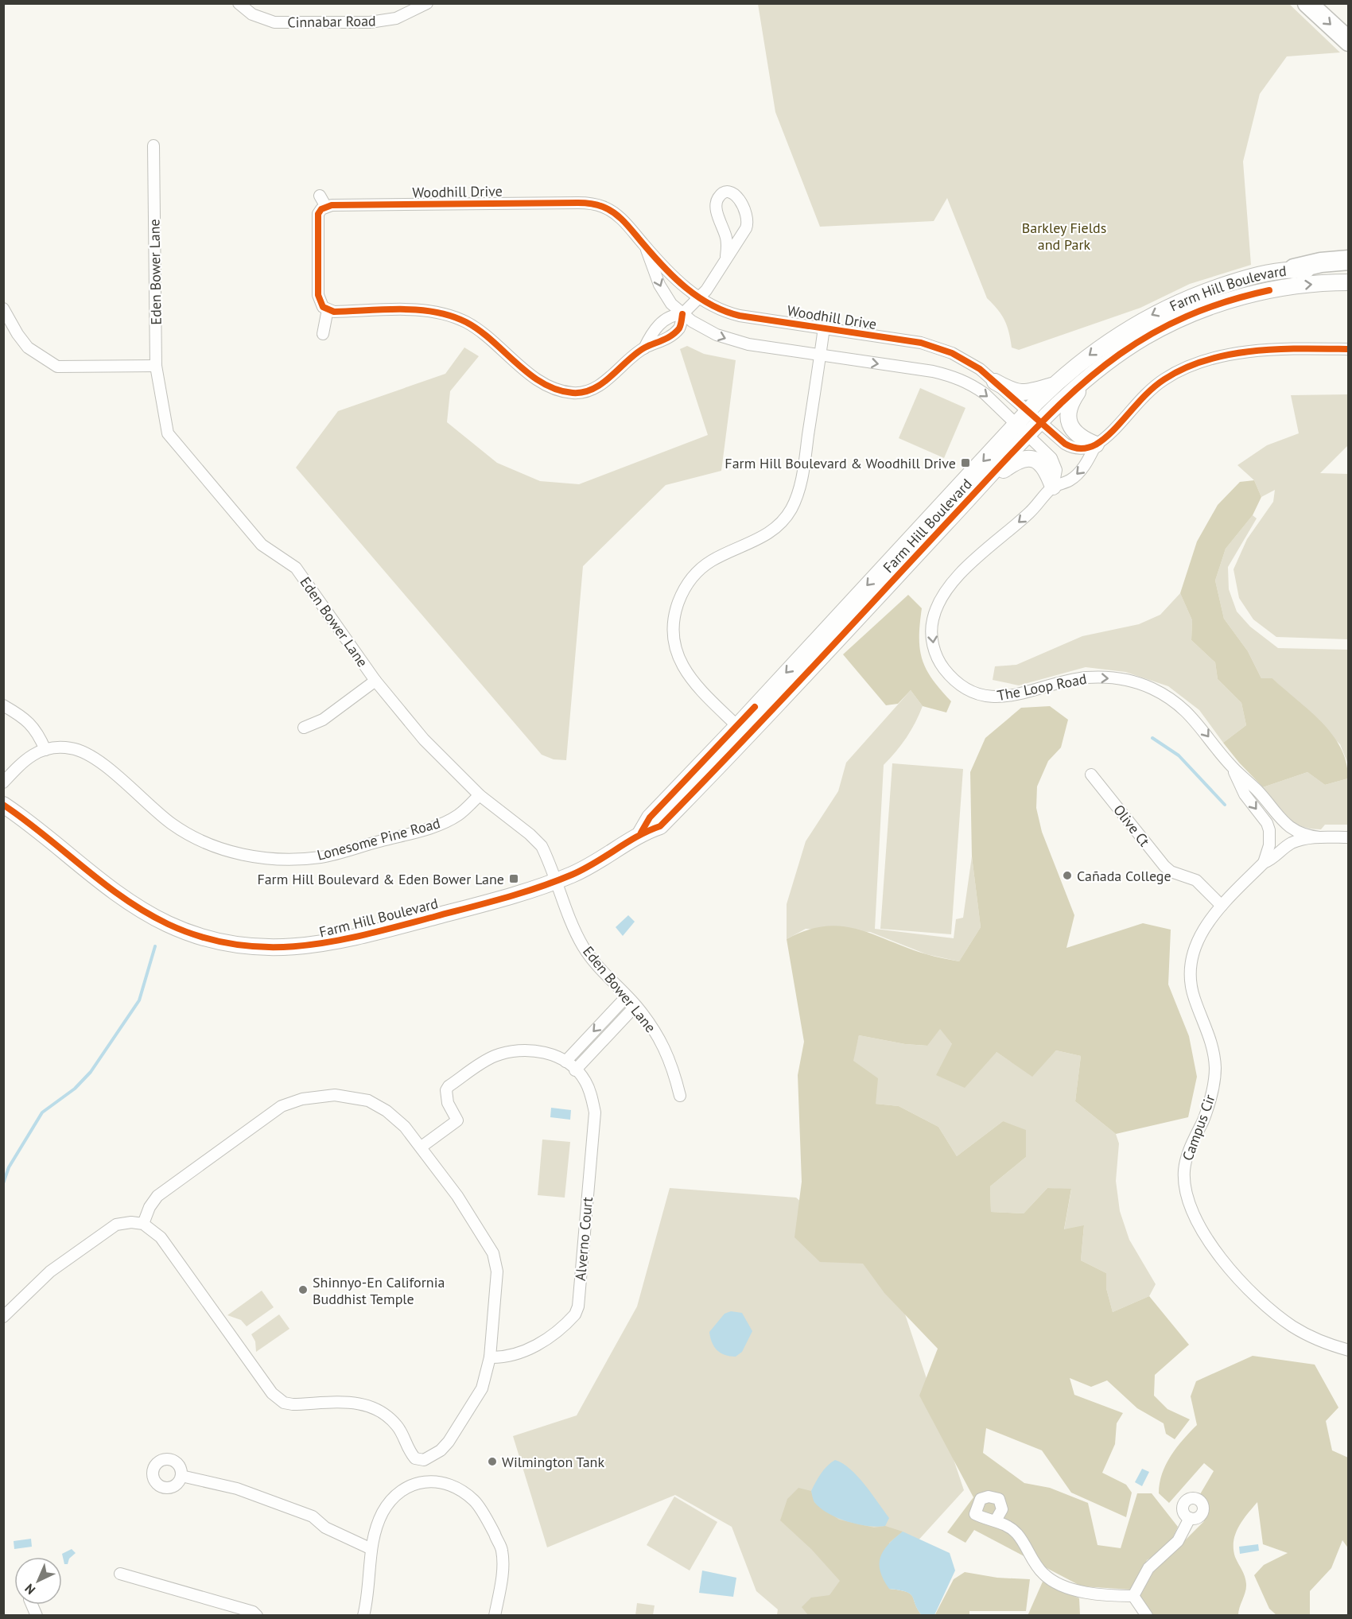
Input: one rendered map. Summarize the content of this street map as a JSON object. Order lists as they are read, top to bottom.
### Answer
{
  "streets": {
    "main road": ["Farm Hill Boulevard"],
    "street": [
      "Cinnabar Road",
      "Woodhill Drive",
      "Eden Bower Lane",
      "The Loop Road",
      "Olive Ct",
      "Lonesome Pine Road",
      "Campus Cir",
      "Alverno Court"
    ]
  },
  "crossings": [
    ["Woodhill Drive", "Farm Hill Boulevard"],
    ["Woodhill Drive", "The Loop Road"],
    ["Eden Bower Lane", "Farm Hill Boulevard"],
    ["Eden Bower Lane", "Lonesome Pine Road"],
    ["The Loop Road", "Campus Cir"],
    ["Olive Ct", "Campus Cir"]
  ],
  "parks": ["Barkley Fields and Park"],
  "places": {
    "transit": ["Farm Hill Boulevard & Woodhill Drive", "Farm Hill Boulevard & Eden Bower Lane"],
    "other": ["Cañada College", "Shinnyo-En California Buddhist Temple", "Wilmington Tank"]
  },
  "north": "bottom left"
}
